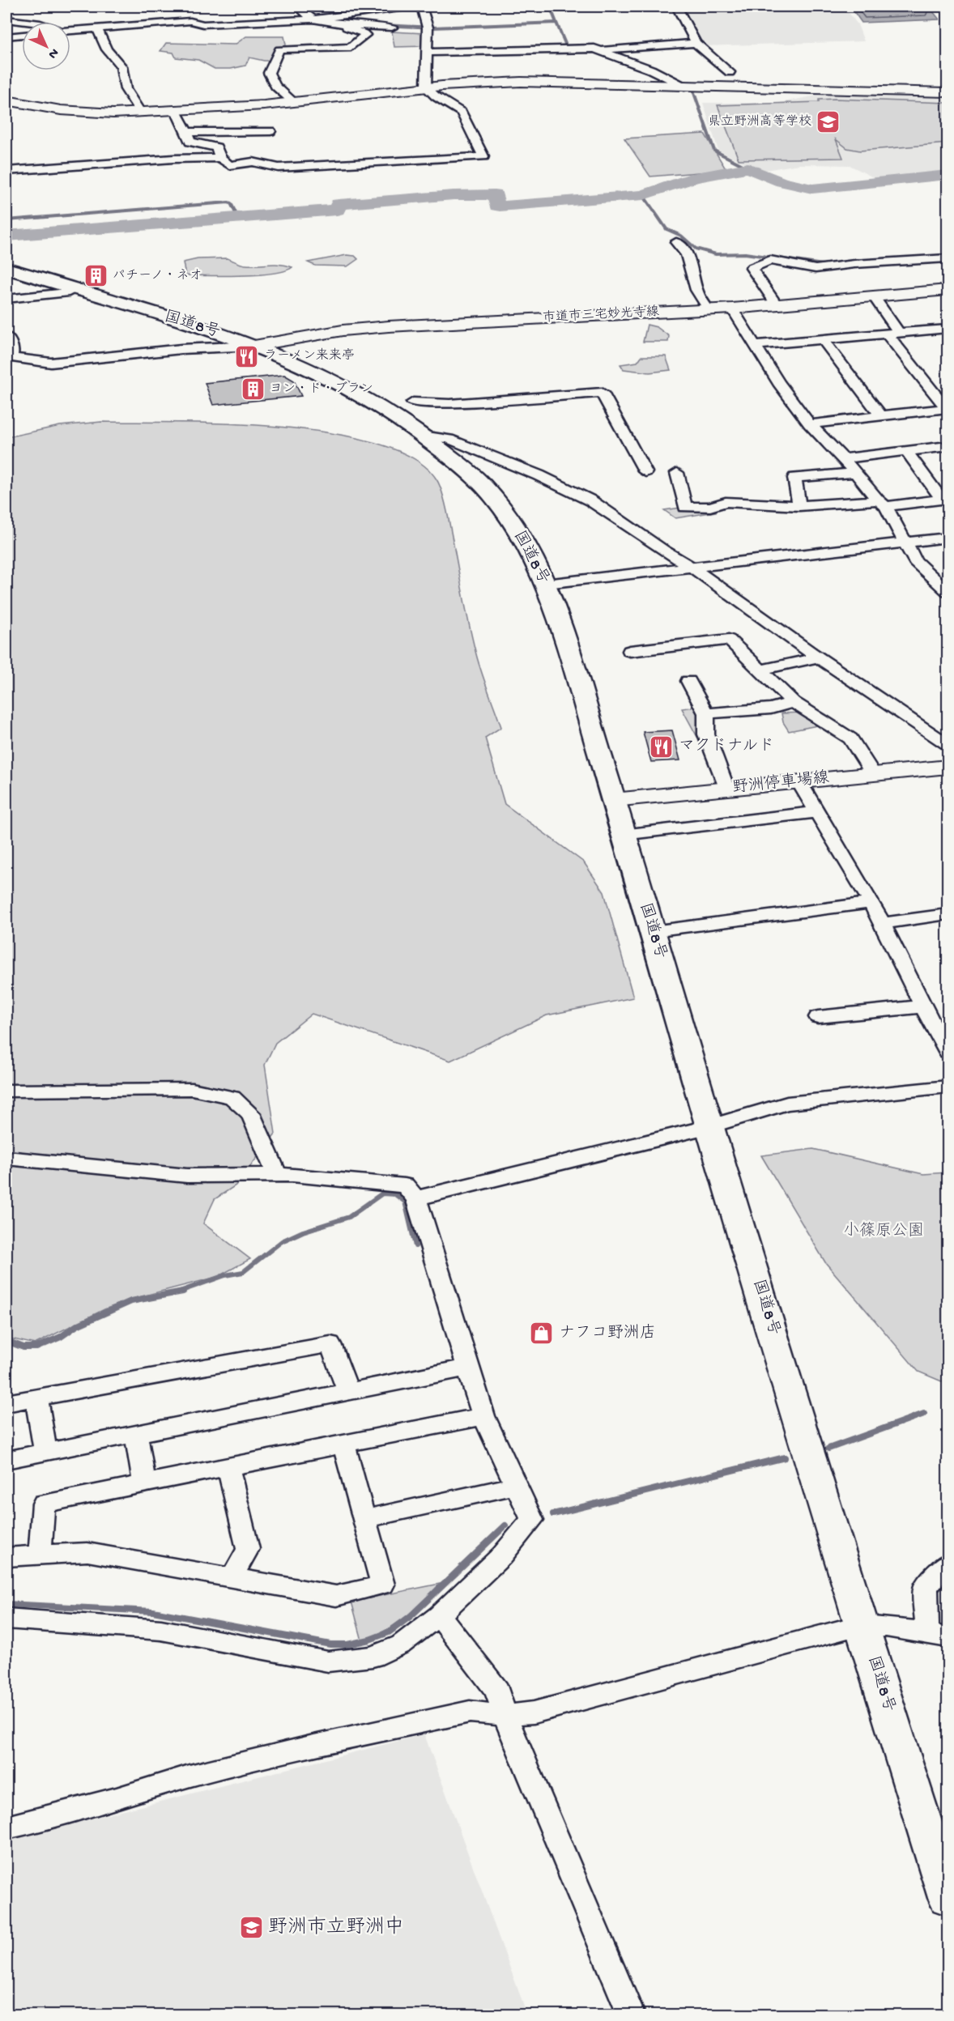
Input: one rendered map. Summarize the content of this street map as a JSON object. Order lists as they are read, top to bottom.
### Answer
{
  "streets": {
    "highway": ["国道8号"],
    "street": ["市道市三宅妙光寺線", "野洲停車場線"]
  },
  "crossings": [
    ["市道市三宅妙光寺線", "国道8号"],
    ["国道8号", "野洲停車場線"]
  ],
  "parks": ["小篠原公園"],
  "places": {
    "school or university": ["県立野洲高等学校", "野洲市立野洲中"],
    "building": ["パチーノ・ネオ", "ヨン・ド・ブラン"],
    "restaurant": ["ラーメン来来亭", "マクドナルド"],
    "shop": ["ナフコ野洲店"]
  },
  "north": "bottom right"
}
